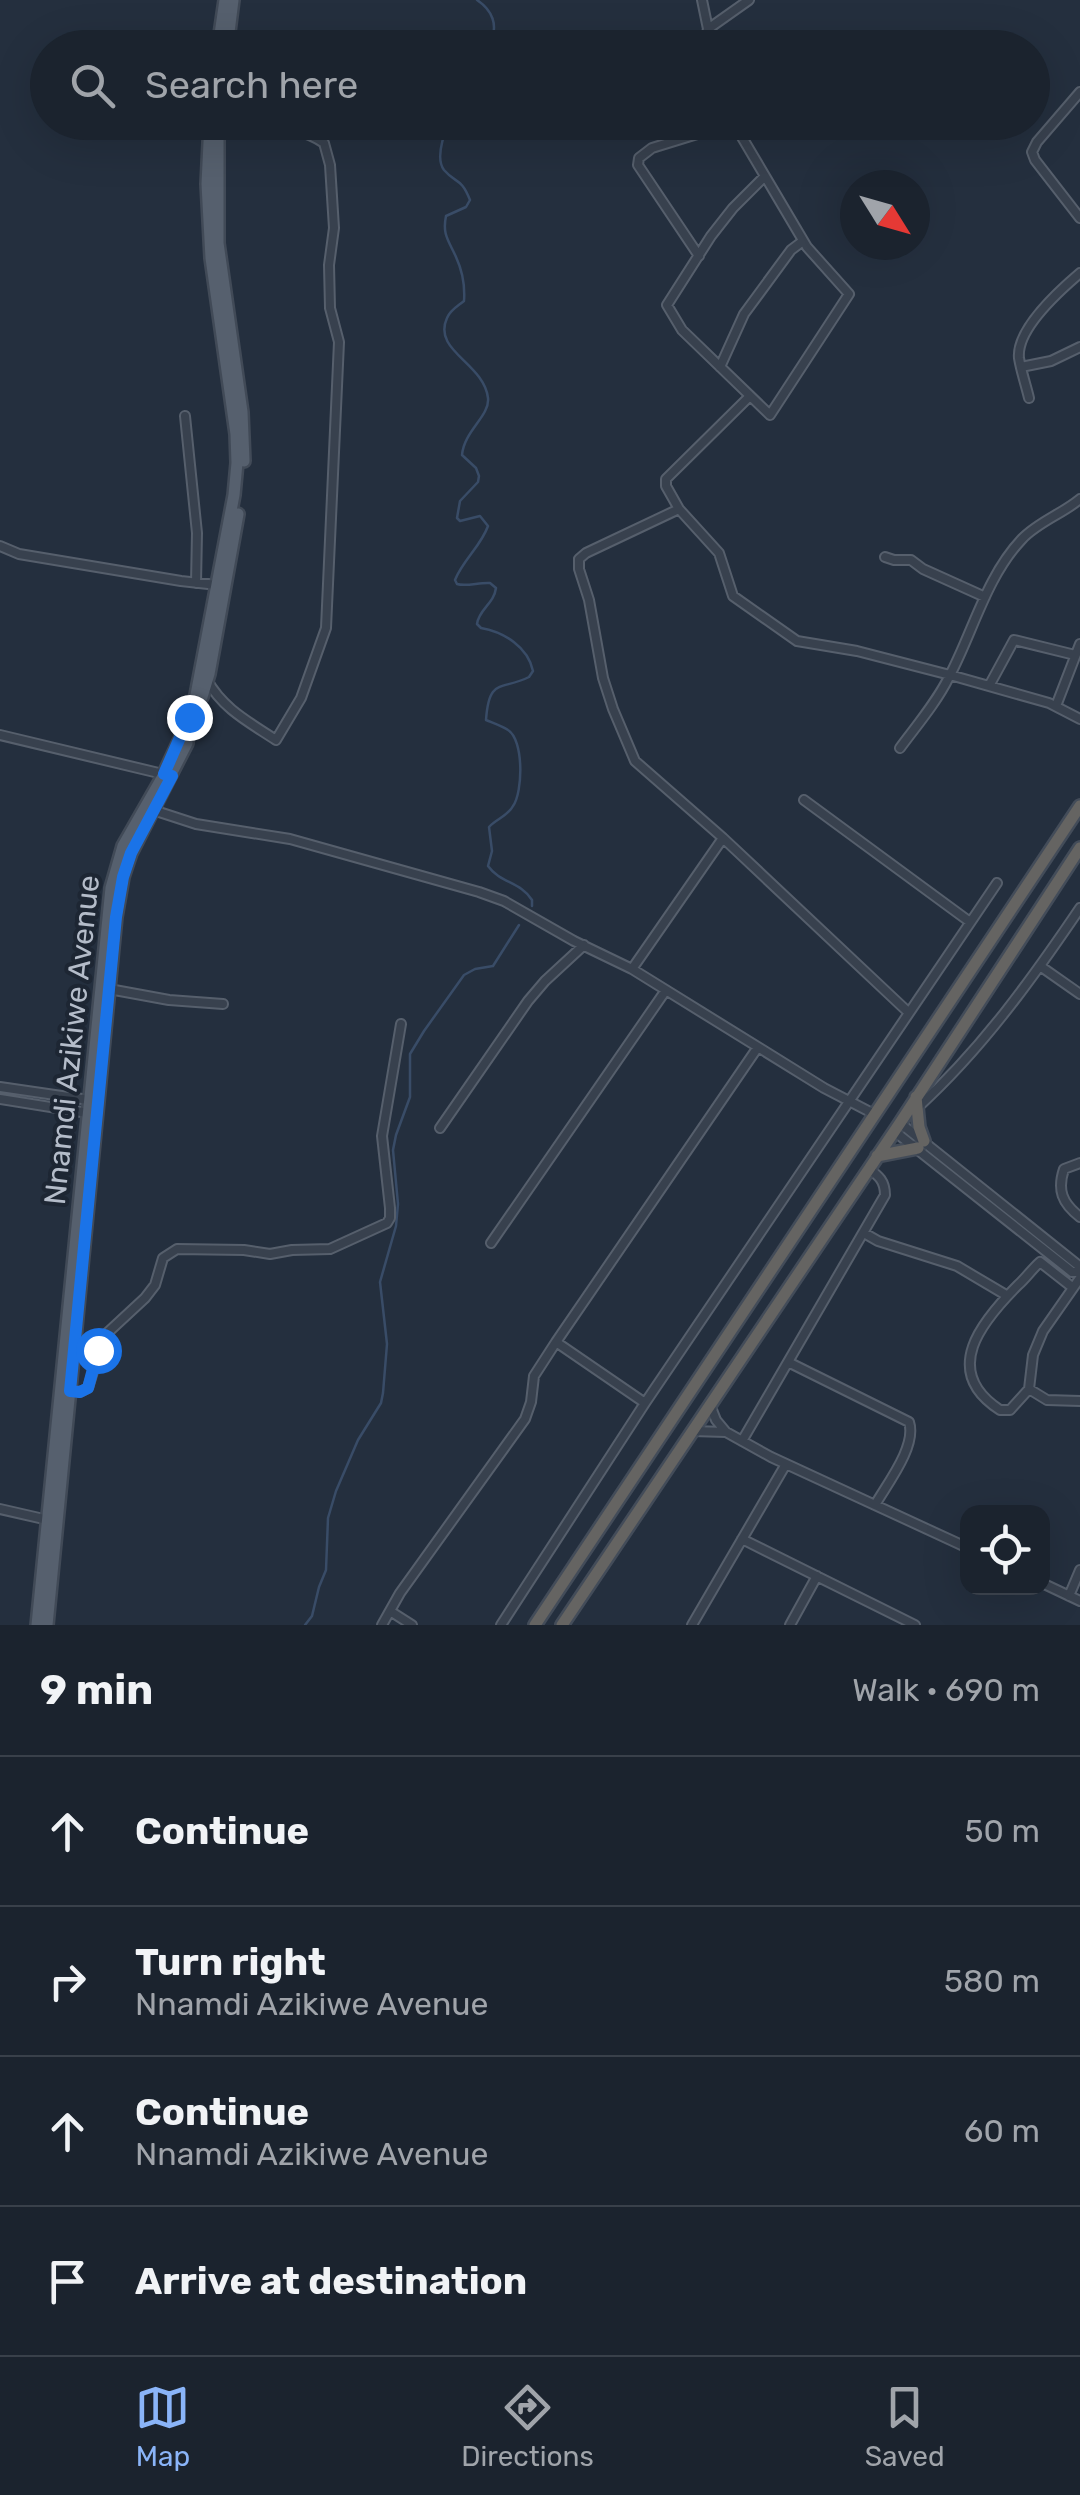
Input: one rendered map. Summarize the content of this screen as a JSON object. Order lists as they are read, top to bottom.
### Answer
{
  "streets": {
    "main road": ["Nnamdi Azikiwe Avenue"]
  },
  "north": "bottom right",
  "page": {
    "search": "Search here",
    "heading": ["9 min", "Walk · 690 m"],
    "list": [
      ["Continue", "50 m"],
      ["Turn right", "Nnamdi Azikiwe Avenue", "580 m"],
      ["Continue", "Nnamdi Azikiwe Avenue", "60 m"],
      "Arrive at destination"
    ],
    "nav": ["Map", "Directions", "Saved"]
  }
}
